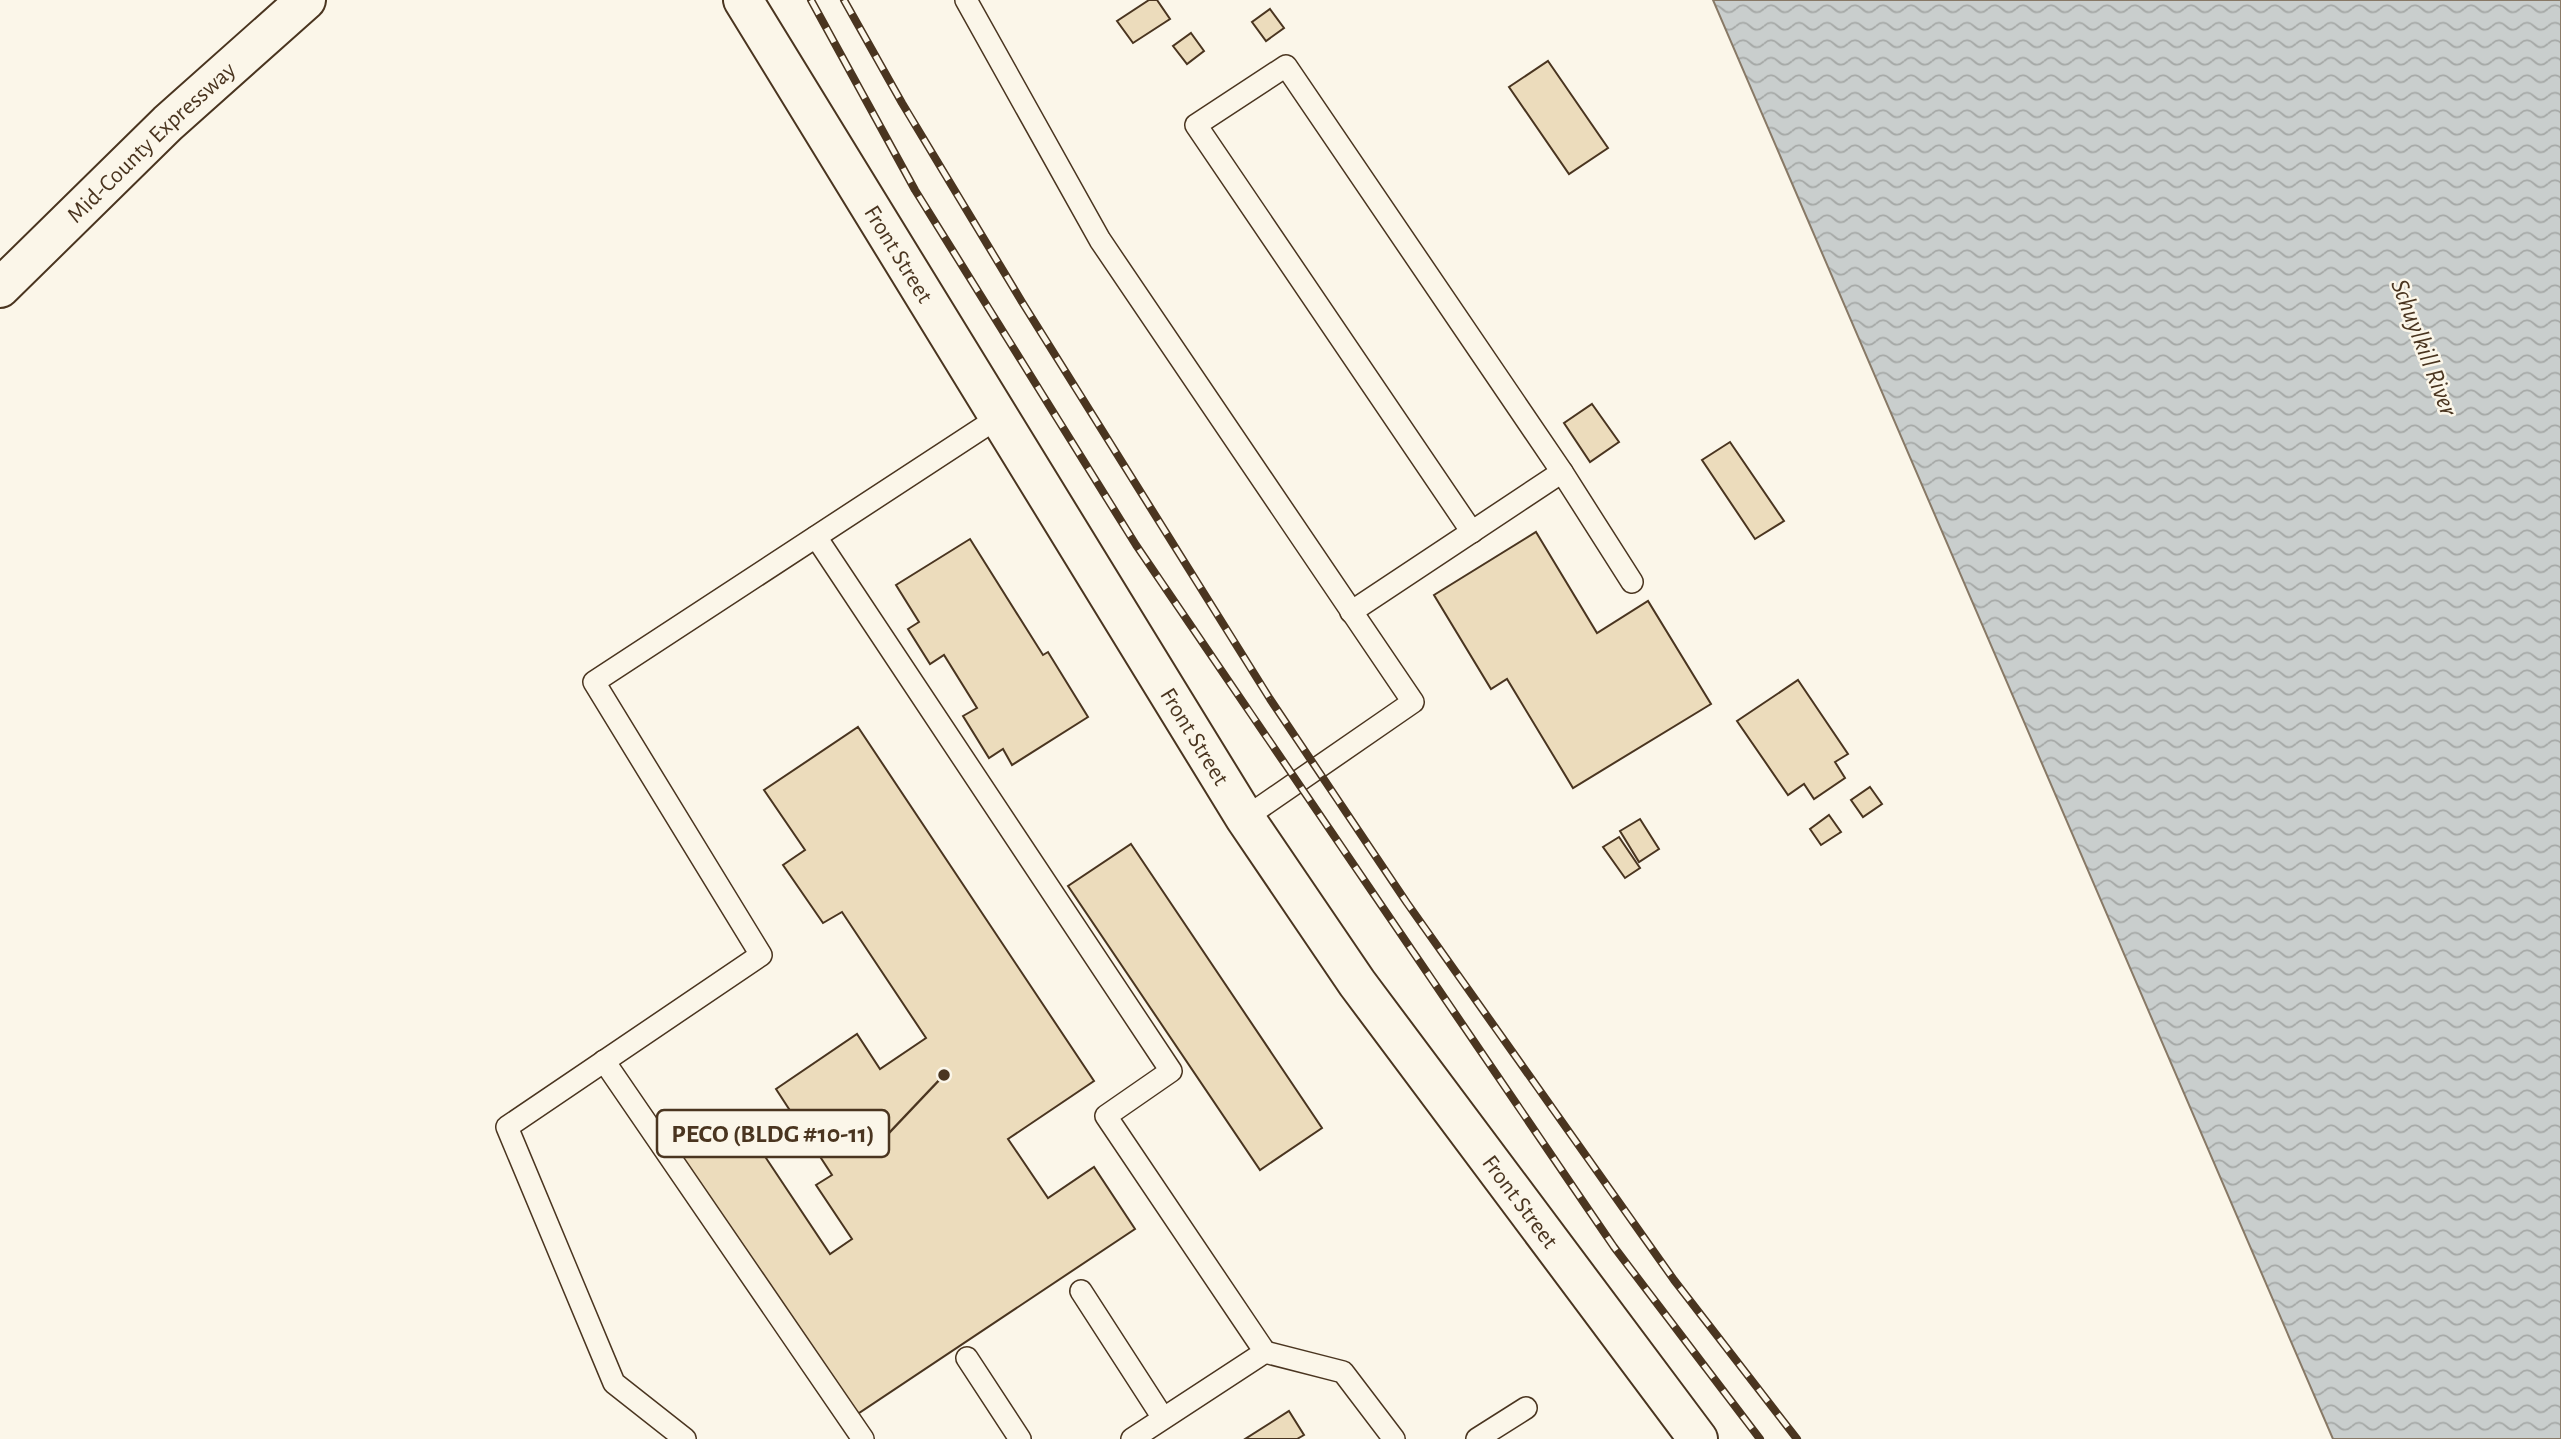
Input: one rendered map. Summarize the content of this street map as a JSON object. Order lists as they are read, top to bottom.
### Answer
{
  "streets": {
    "main road": ["Mid-County Expressway", "Front Street"]
  },
  "water": ["Schuylkill River"],
  "places": ["PECO (BLDG #10-11)"]
}
